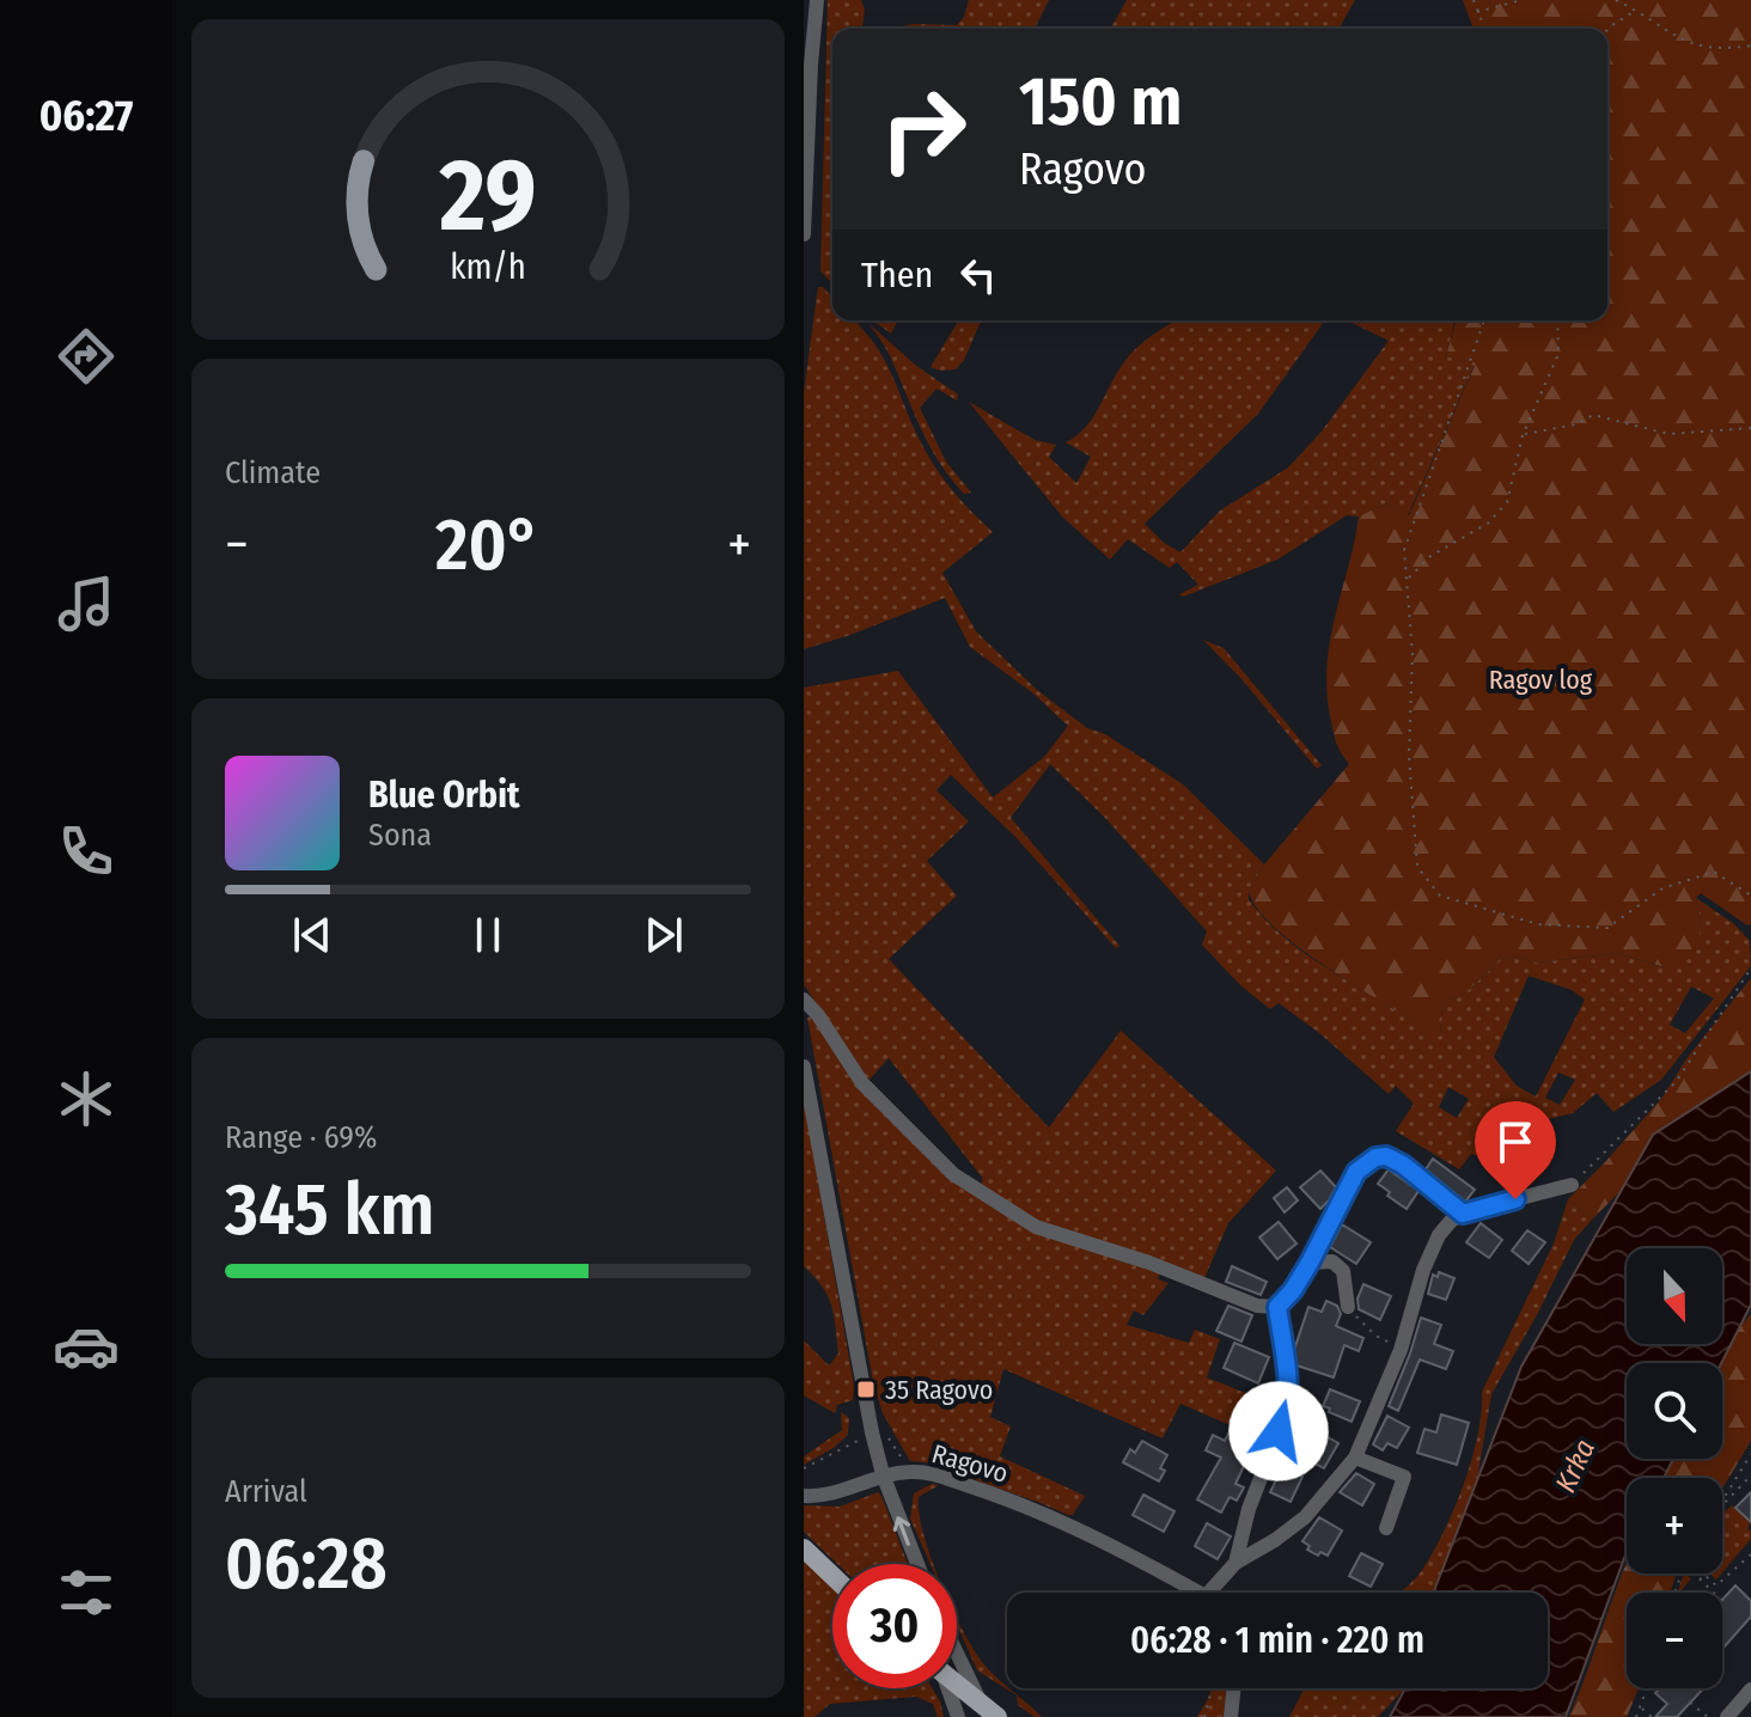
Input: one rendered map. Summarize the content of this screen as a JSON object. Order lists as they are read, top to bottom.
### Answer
{
  "streets": {
    "street": ["Ragovo"]
  },
  "water": ["Krka"],
  "parks": ["Ragov log"],
  "places": {
    "transit": ["35 Ragovo"]
  },
  "north": "bottom",
  "page": {
    "tabs": "06:27",
    "turn": ["150 m", "Ragovo"],
    "then": "Then",
    "tile": [
      "Climate",
      ["Range · 69%", "345 km"],
      ["Arrival", "06:28"]
    ],
    "heat": ["−", "20°", "+"],
    "song": ["Blue Orbit", "Sona"],
    "map_buttons": ["+", "−"],
    "limit": "30",
    "trip": "06:28 · 1 min · 220 m",
    "gauge": ["29", "km/h"]
  }
}
